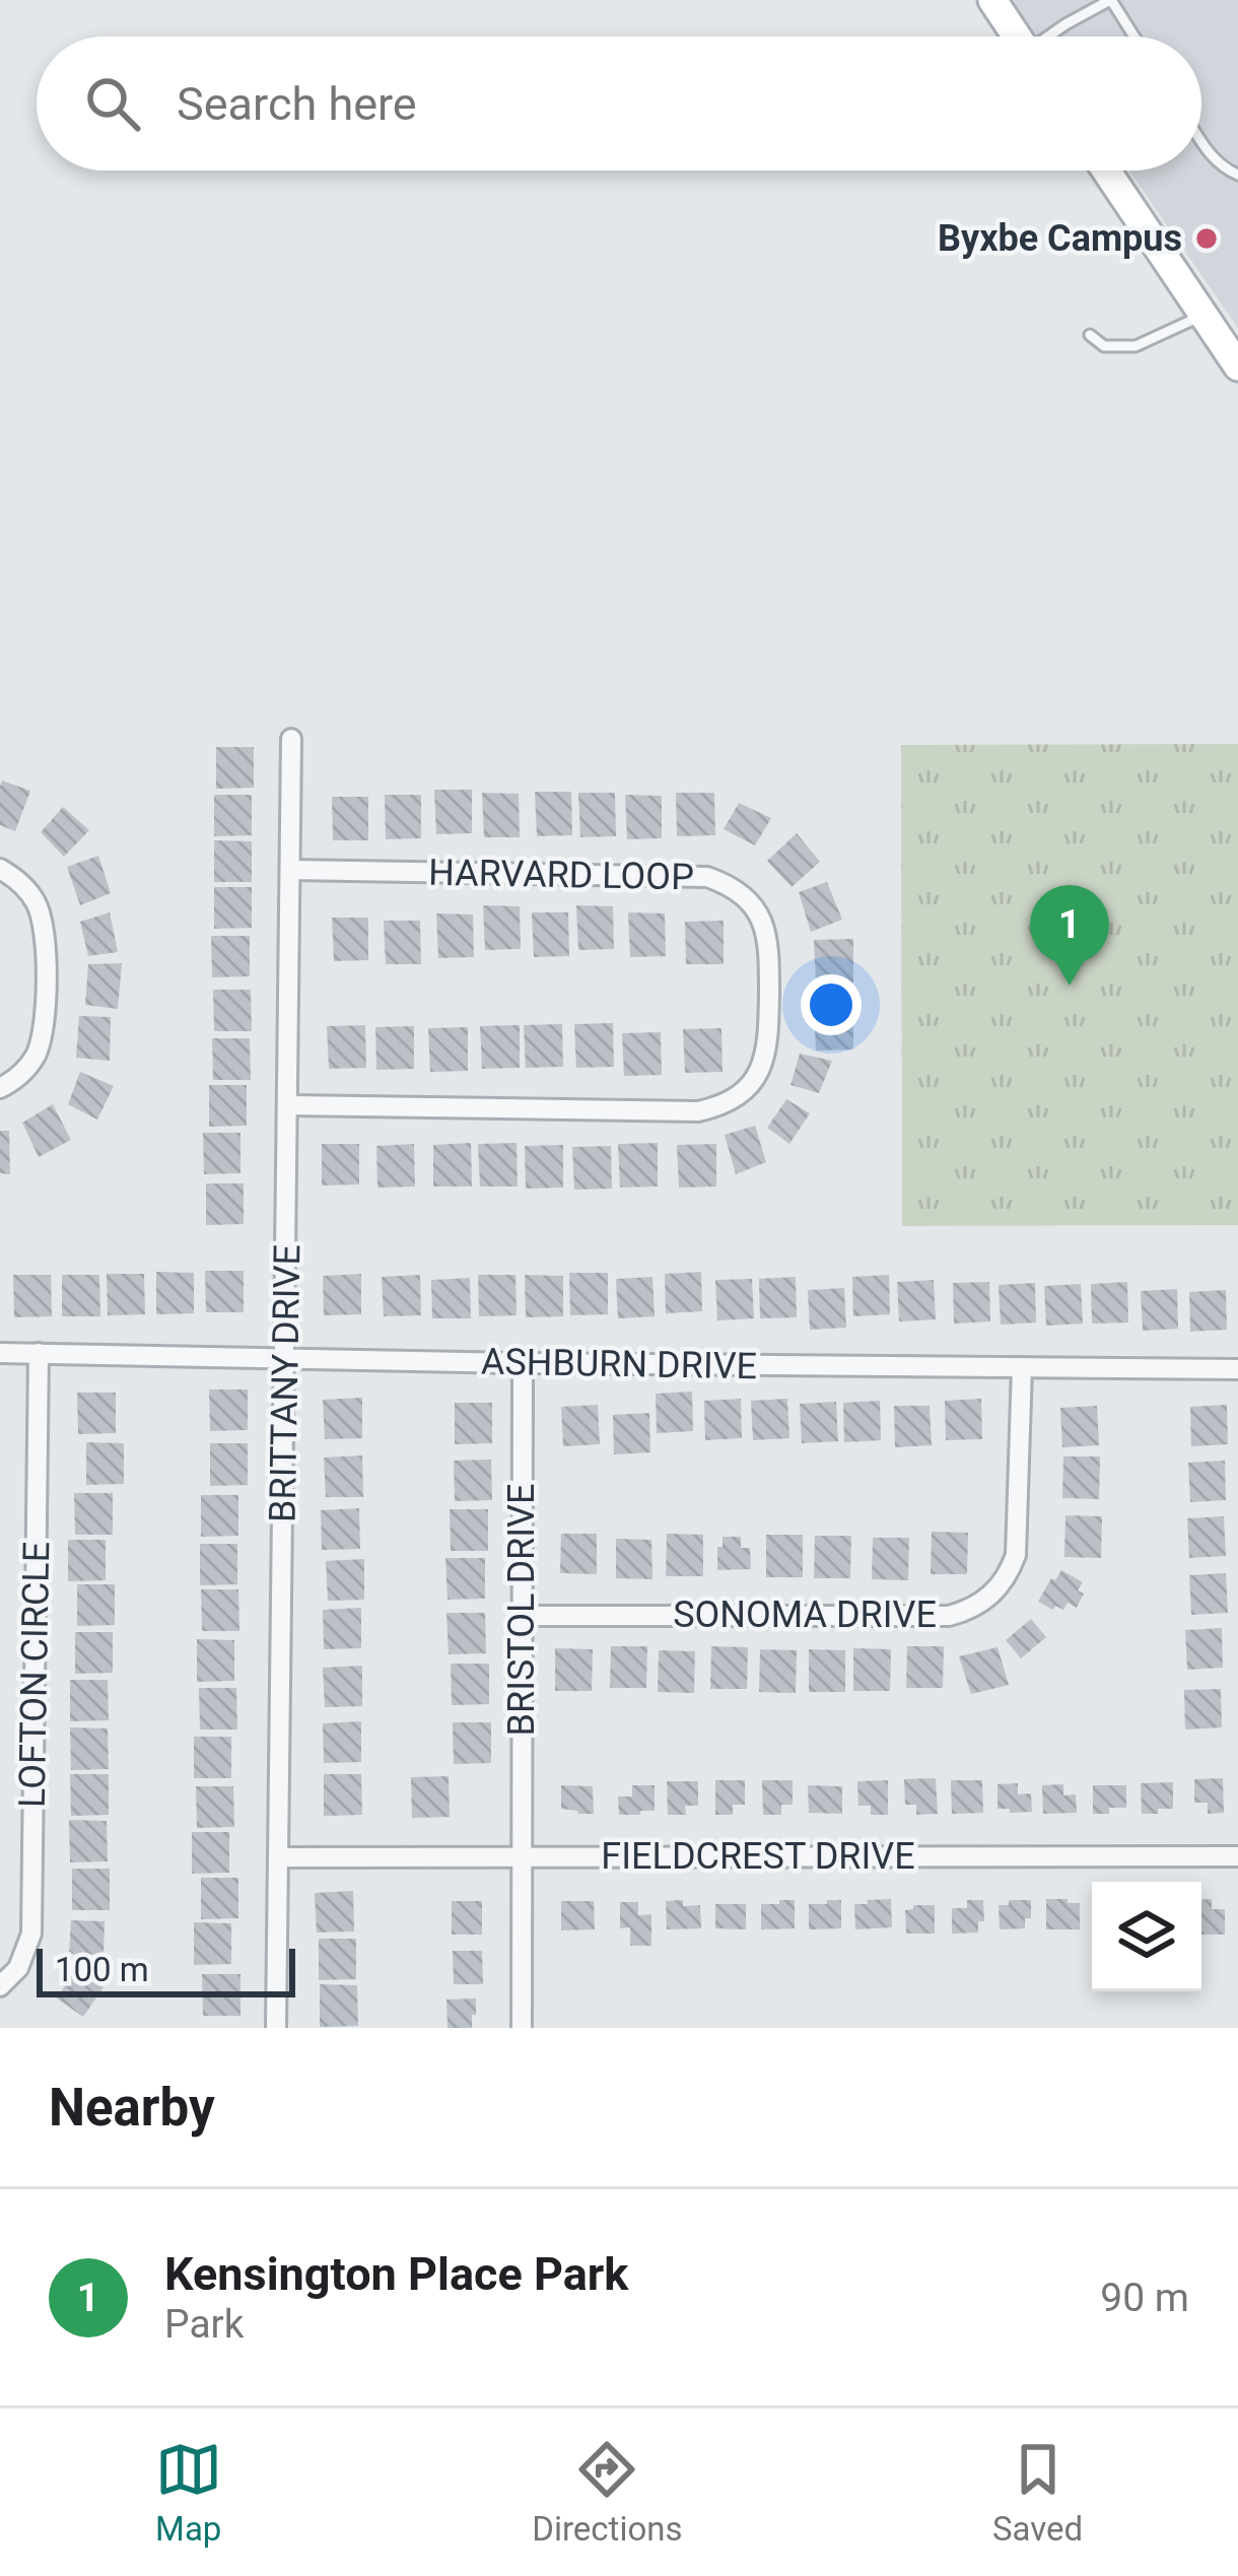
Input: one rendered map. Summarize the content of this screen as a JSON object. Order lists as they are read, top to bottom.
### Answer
{
  "streets": {
    "street": [
      "HARVARD LOOP",
      "ASHBURN DRIVE",
      "BRITTANY DRIVE",
      "BRISTOL DRIVE",
      "SONOMA DRIVE",
      "LOFTON CIRCLE",
      "FIELDCREST DRIVE"
    ]
  },
  "crossings": [
    ["HARVARD LOOP", "BRITTANY DRIVE"],
    ["ASHBURN DRIVE", "BRITTANY DRIVE"],
    ["ASHBURN DRIVE", "BRISTOL DRIVE"],
    ["ASHBURN DRIVE", "SONOMA DRIVE"],
    ["ASHBURN DRIVE", "LOFTON CIRCLE"],
    ["BRITTANY DRIVE", "FIELDCREST DRIVE"],
    ["BRISTOL DRIVE", "SONOMA DRIVE"],
    ["BRISTOL DRIVE", "FIELDCREST DRIVE"]
  ],
  "places": ["Byxbe Campus"],
  "scale_bar": "100 m",
  "page": {
    "search": "Search here",
    "pins": "1",
    "scale": "100 m",
    "heading": "Nearby",
    "list": [
      {
        "mark": "1",
        "name": "Kensington Place Park",
        "note": "Park",
        "value": "90 m"
      }
    ],
    "nav": ["Map", "Directions", "Saved"]
  }
}
